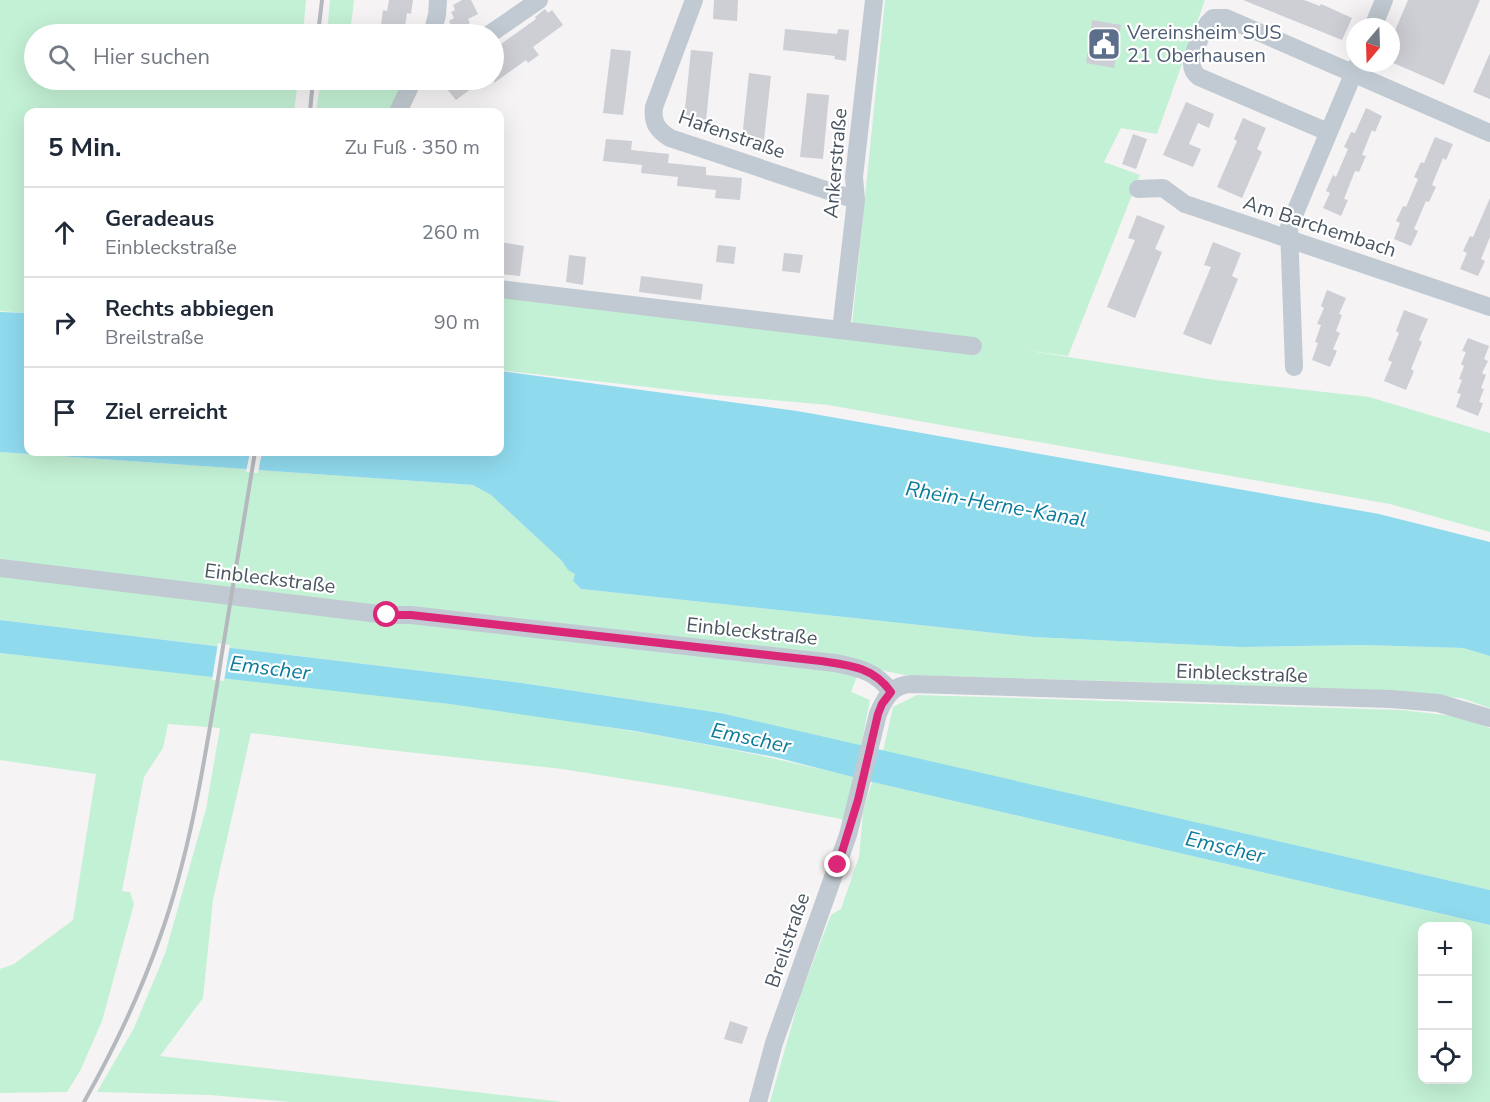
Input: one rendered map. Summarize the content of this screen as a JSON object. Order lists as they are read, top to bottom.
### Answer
{
  "streets": {
    "street": [
      "Hafenstraße",
      "Ankerstraße",
      "Am Barchembach",
      "Einbleckstraße",
      "Breilstraße"
    ]
  },
  "crossings": [
    ["Hafenstraße", "Ankerstraße"],
    ["Einbleckstraße", "Breilstraße"]
  ],
  "water": ["Rhein-Herne-Kanal", "Emscher"],
  "places": {
    "public building": ["Vereinsheim SUS 21 Oberhausen"]
  },
  "north": "bottom",
  "page": {
    "search": "Hier suchen",
    "heading": ["5 Min.", "Zu Fuß · 350 m"],
    "list": [
      ["Geradeaus", "Einbleckstraße", "260 m"],
      ["Rechts abbiegen", "Breilstraße", "90 m"],
      "Ziel erreicht"
    ],
    "map_buttons": ["+", "−"]
  }
}
